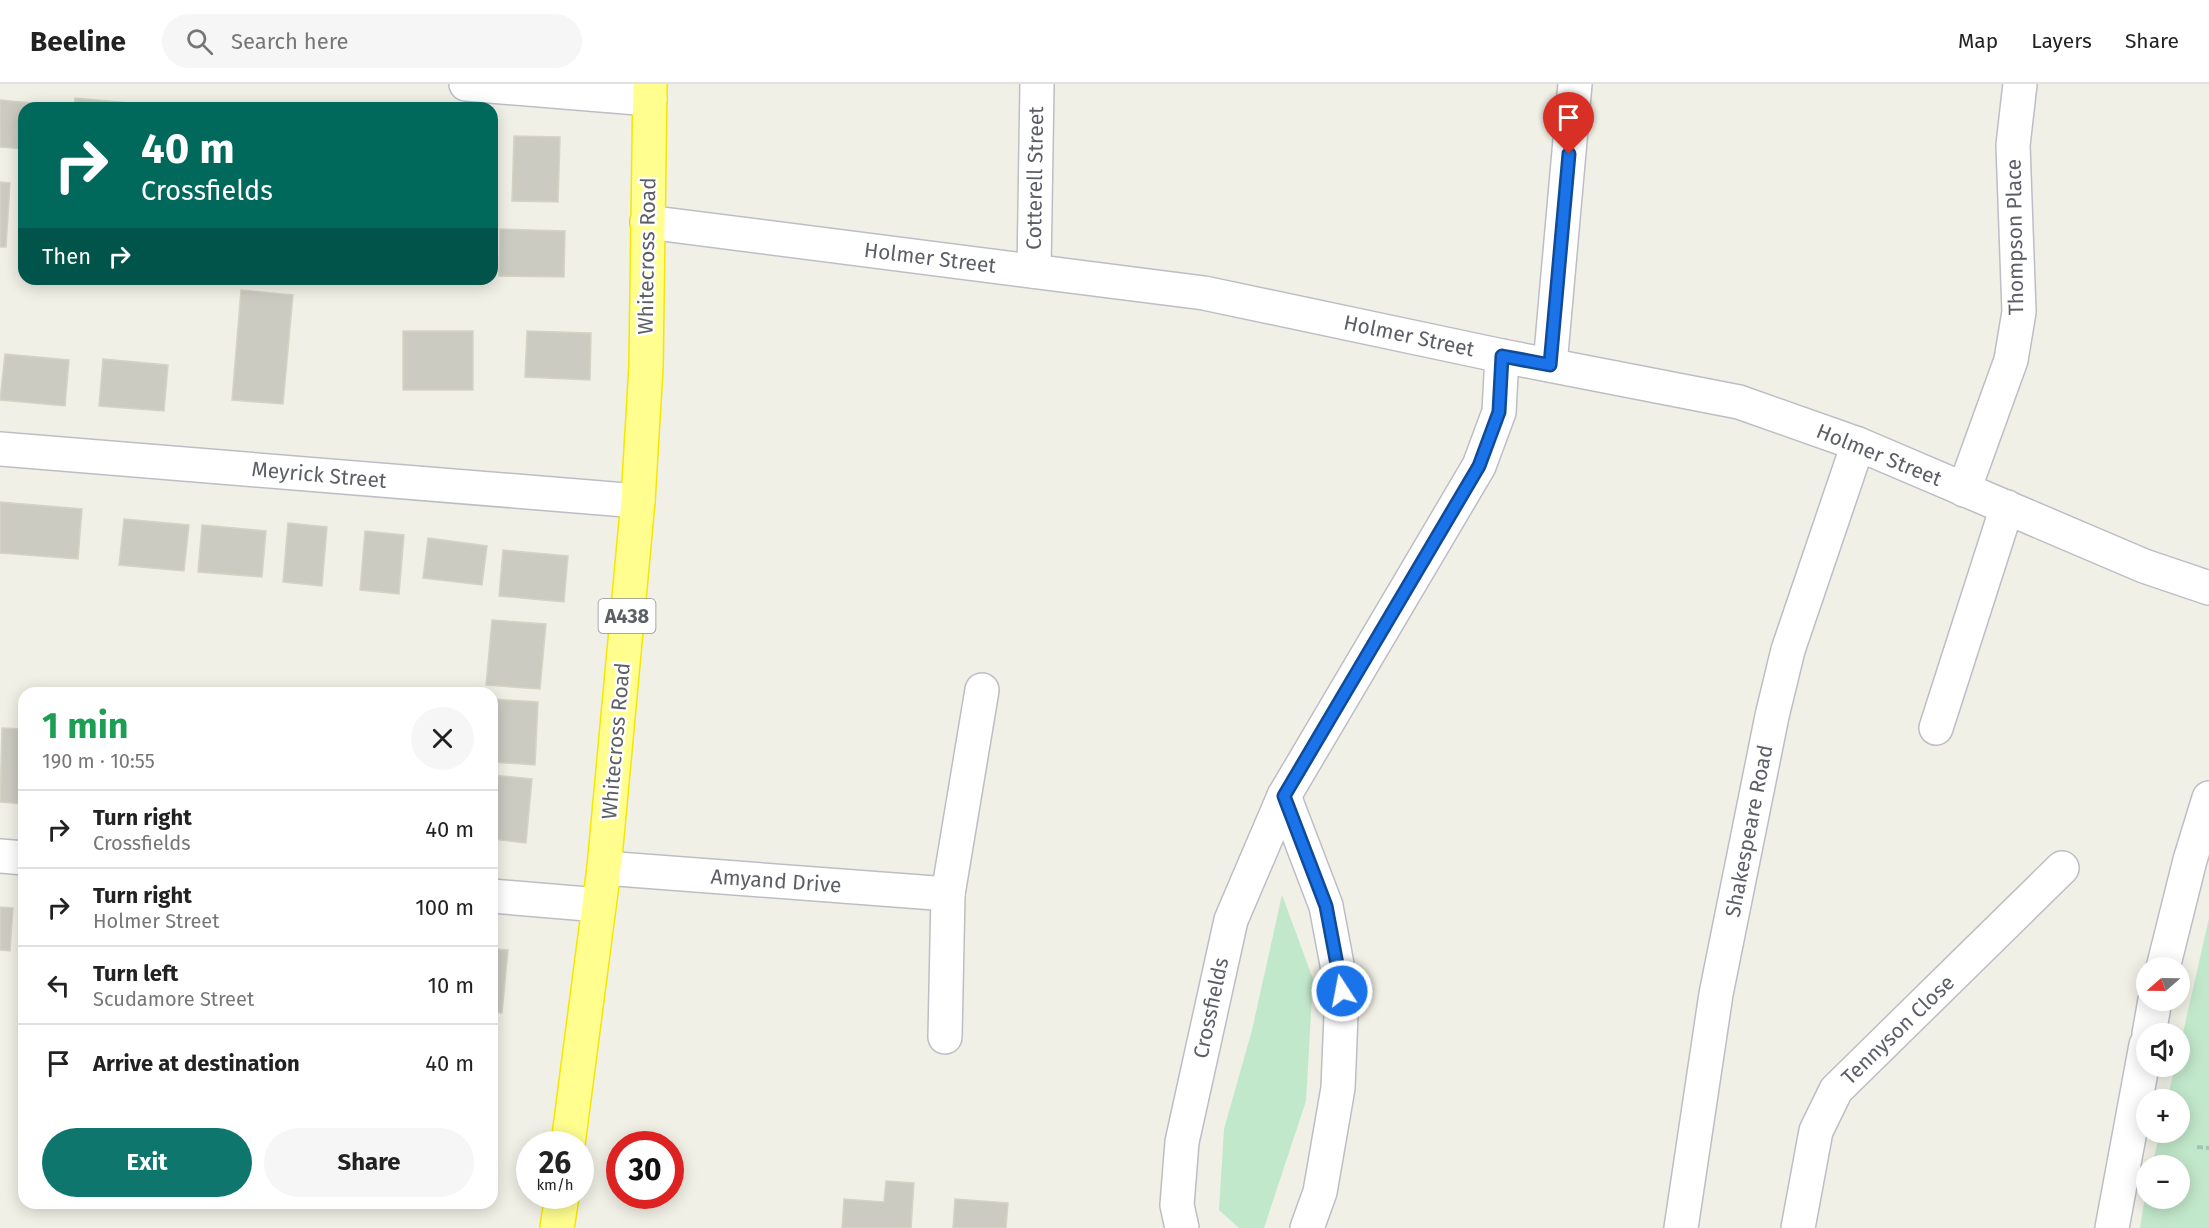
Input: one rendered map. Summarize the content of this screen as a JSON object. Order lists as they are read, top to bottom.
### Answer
{
  "streets": {
    "highway": ["Whitecross Road", "A438"],
    "street": [
      "Cotterell Street",
      "Thompson Place",
      "Holmer Street",
      "Meyrick Street",
      "Shakespeare Road",
      "Amyand Drive",
      "Crossfields",
      "Tennyson Close"
    ]
  },
  "crossings": [
    ["Cotterell Street", "Holmer Street"],
    ["Thompson Place", "Holmer Street"],
    ["Whitecross Road", "Holmer Street"],
    ["Whitecross Road", "Meyrick Street"],
    ["Whitecross Road", "Amyand Drive"],
    ["Holmer Street", "Shakespeare Road"],
    ["Holmer Street", "Crossfields"]
  ],
  "north": "left",
  "page": {
    "header": "Beeline",
    "search": "Search here",
    "nav": ["Map", "Layers", "Share"],
    "turn": ["40 m", "Crossfields"],
    "then": "Then",
    "heading": ["1 min", "190 m · 10:55"],
    "list": [
      {
        "name": "Turn right",
        "note": "Crossfields",
        "value": "40 m"
      },
      {
        "name": "Turn right",
        "note": "Holmer Street",
        "value": "100 m"
      },
      {
        "name": "Turn left",
        "note": "Scudamore Street",
        "value": "10 m"
      },
      {
        "name": "Arrive at destination",
        "value": "40 m"
      }
    ],
    "map_buttons": ["+", "−"],
    "buttons": ["Exit", "Share"],
    "speed": "26 km/h",
    "limit": "30"
  }
}
